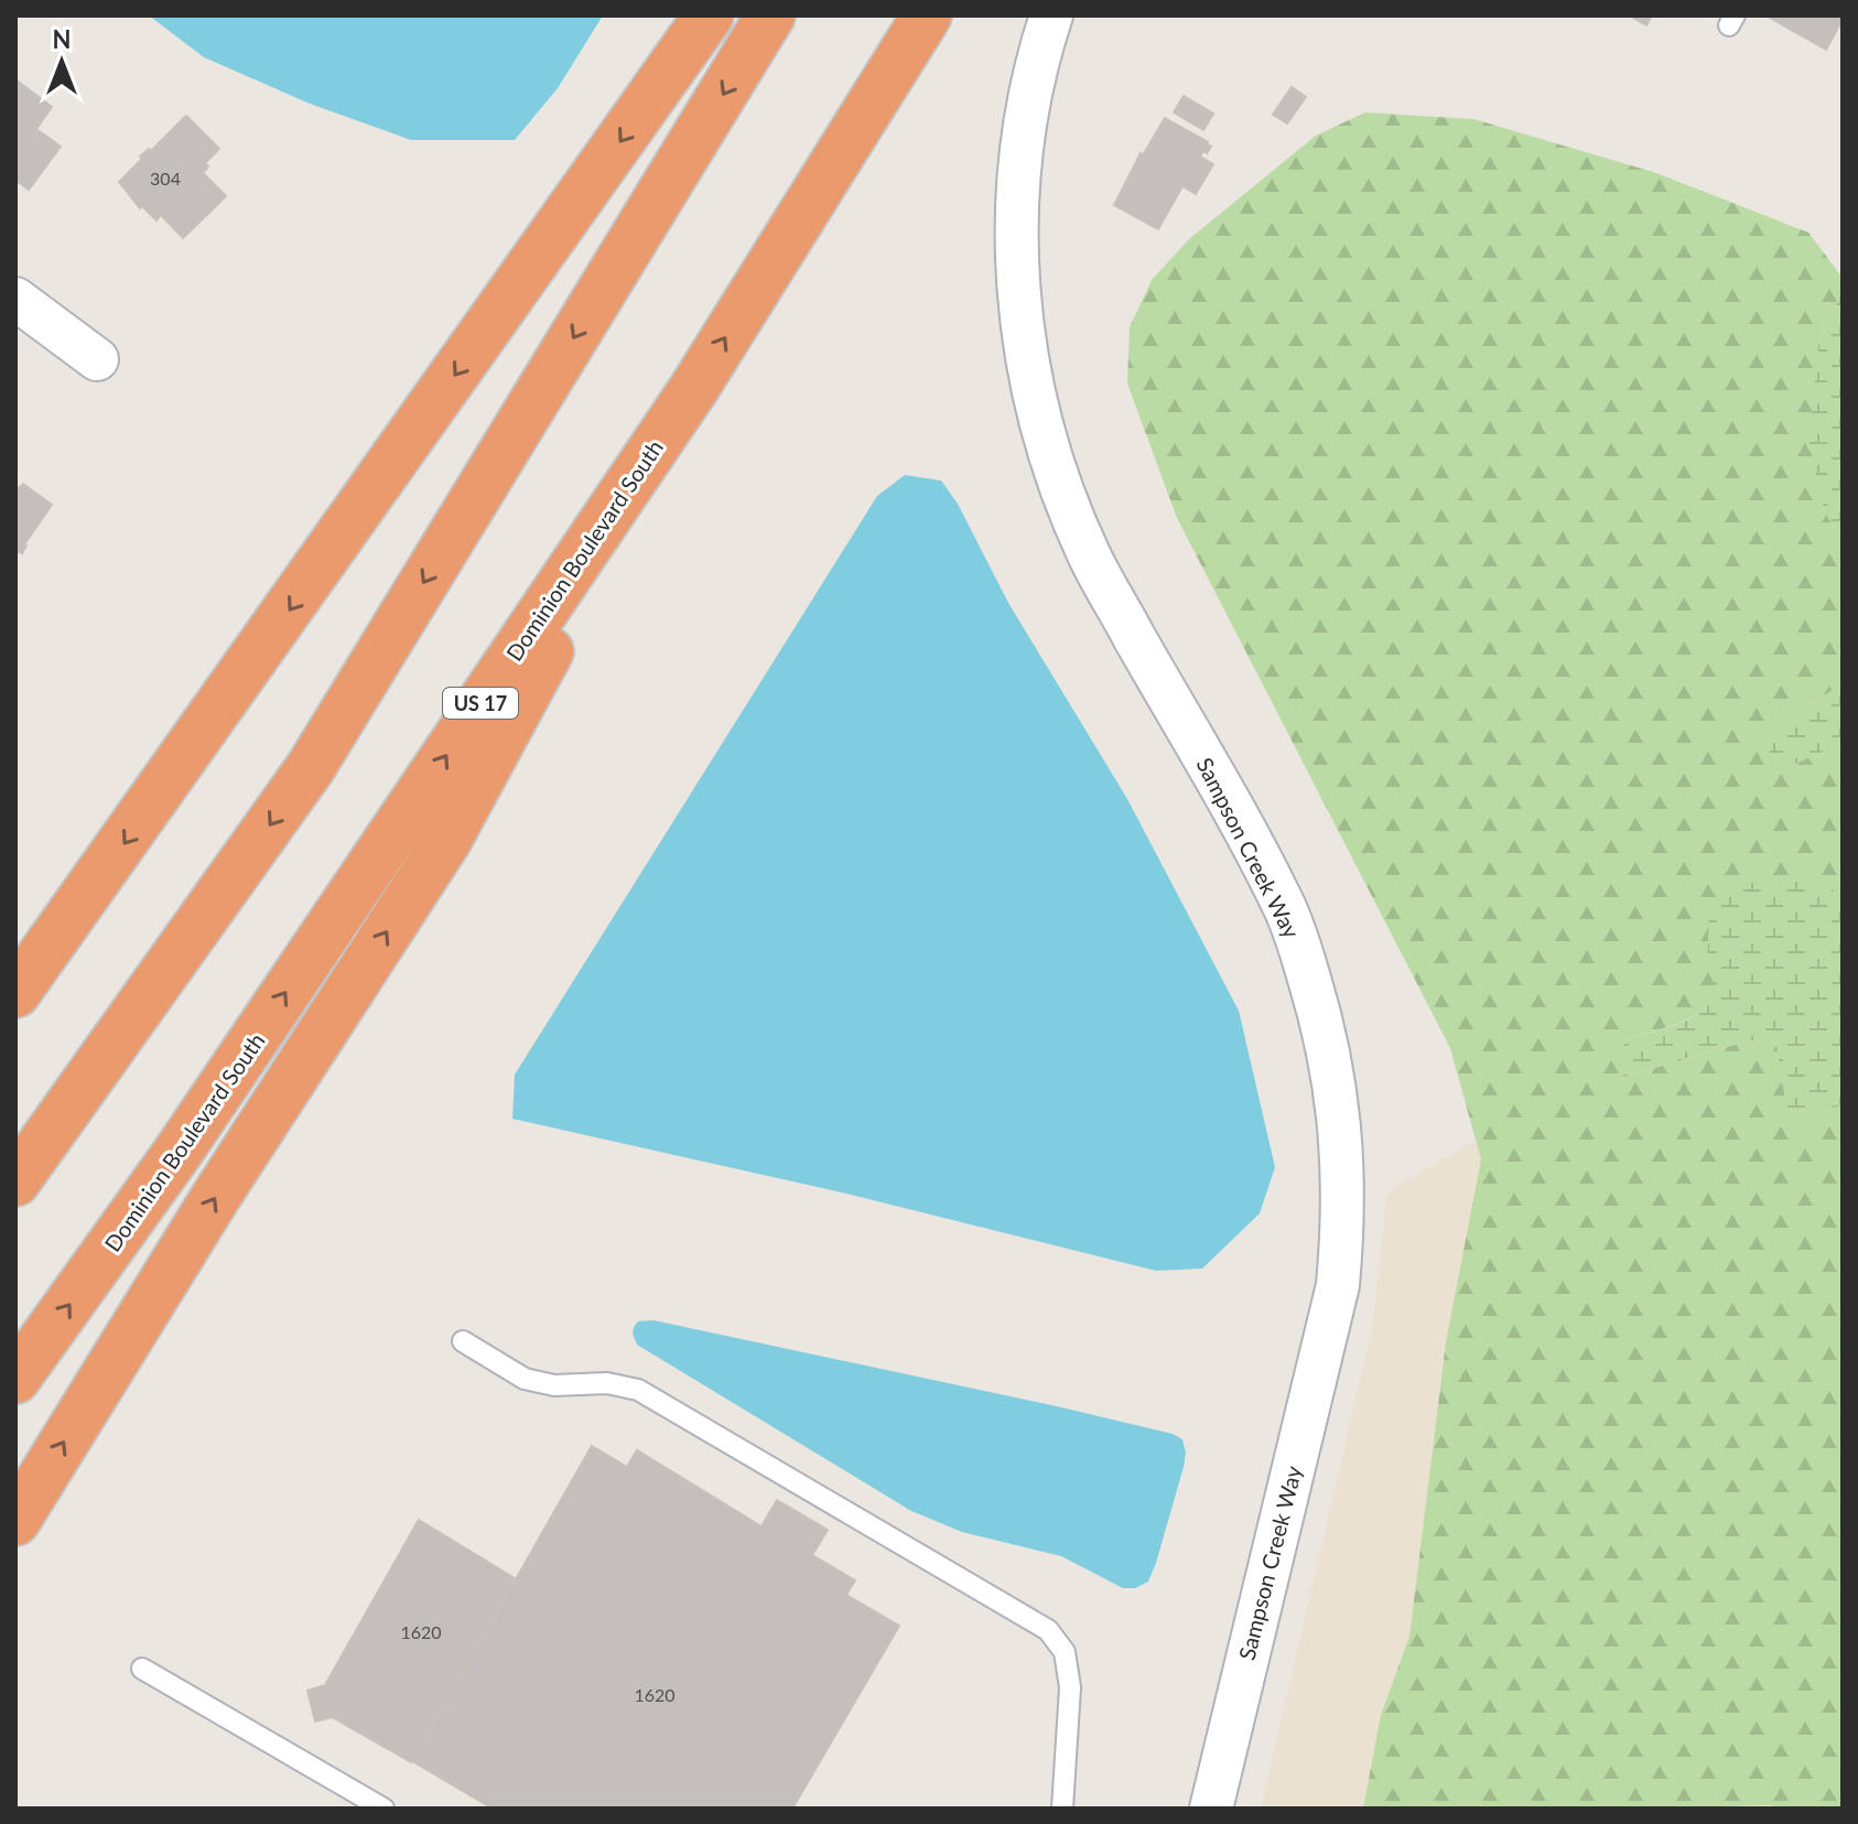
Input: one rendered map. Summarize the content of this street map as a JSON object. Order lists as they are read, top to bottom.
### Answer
{
  "streets": {
    "highway": ["Dominion Boulevard South", "US 17"],
    "street": ["Sampson Creek Way"]
  },
  "house_numbers": ["304", "1620", "1620"],
  "north": "top"
}
